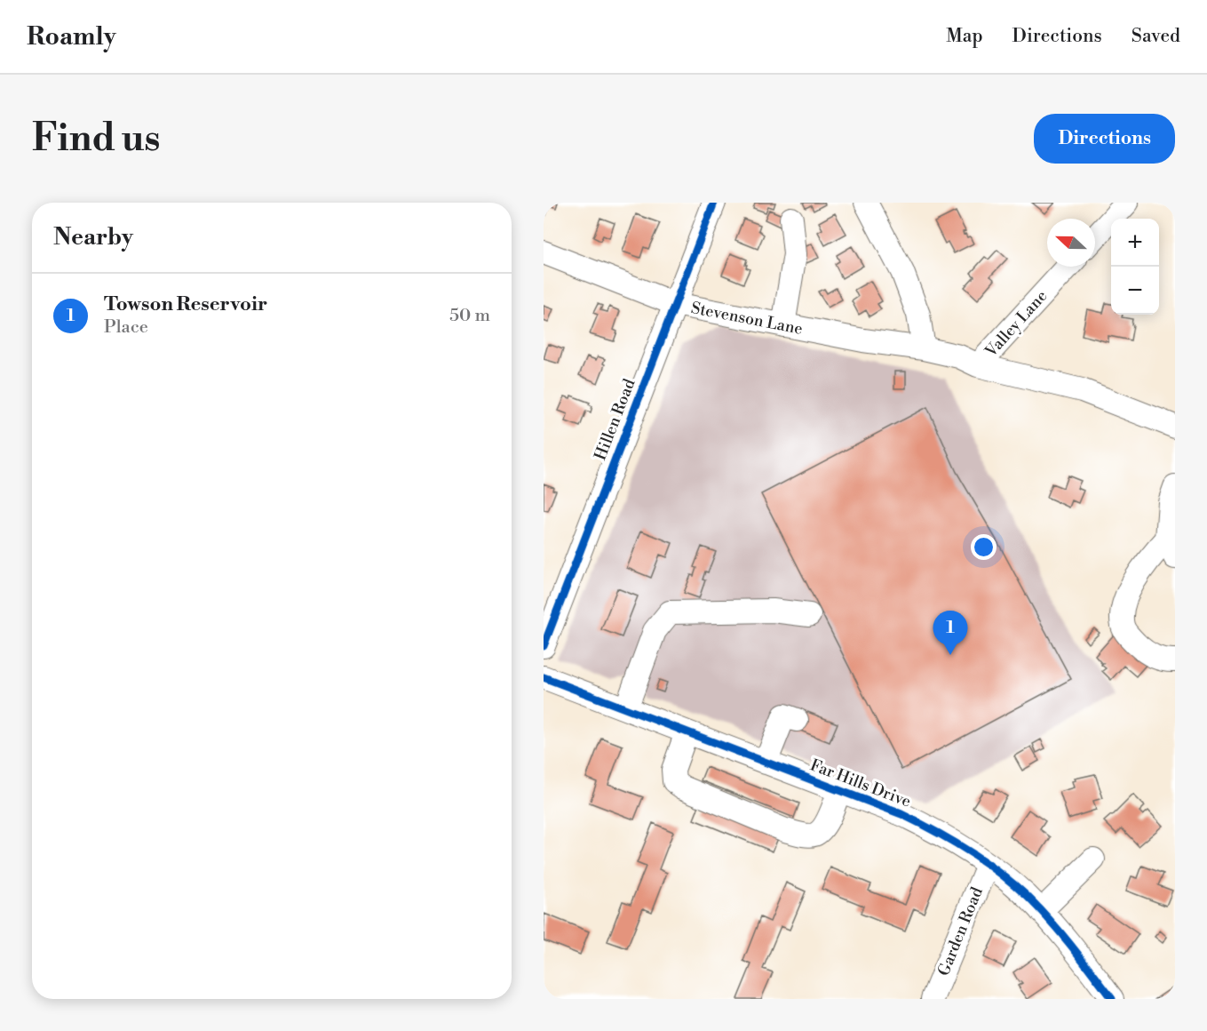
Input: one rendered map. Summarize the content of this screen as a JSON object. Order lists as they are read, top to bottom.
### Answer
{
  "streets": {
    "street": [
      "Stevenson Lane",
      "Valley Lane",
      "Hillen Road",
      "Far Hills Drive",
      "Garden Road"
    ]
  },
  "crossings": [
    ["Stevenson Lane", "Valley Lane"],
    ["Stevenson Lane", "Hillen Road"],
    ["Far Hills Drive", "Garden Road"]
  ],
  "north": "left",
  "page": {
    "header": "Roamly",
    "nav": ["Map", "Directions", "Saved"],
    "buttons": "Directions",
    "title": "Find us",
    "heading": "Nearby",
    "map_buttons": ["+", "−"],
    "list": [
      {
        "mark": "1",
        "name": "Towson Reservoir",
        "note": "Place",
        "value": "50 m"
      }
    ],
    "pins": "1"
  }
}
